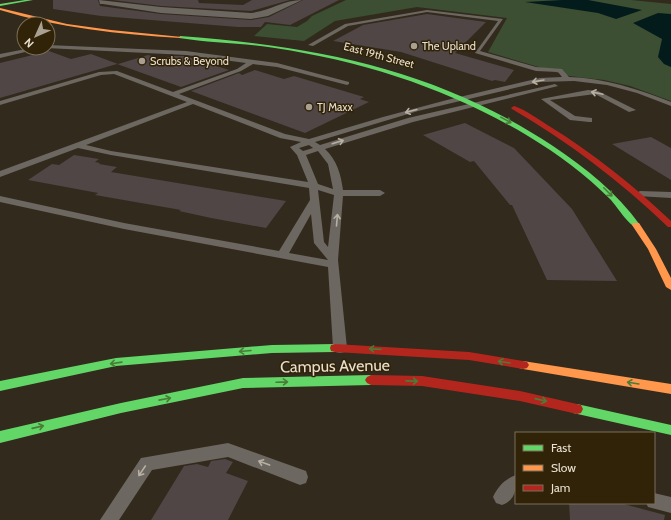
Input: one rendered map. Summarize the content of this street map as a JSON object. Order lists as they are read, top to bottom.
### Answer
{
  "streets": {
    "main road": ["East 19th Street", "Campus Avenue"]
  },
  "places": ["The Upland", "Scrubs & Beyond", "TJ Maxx"],
  "legend": ["Fast", "Slow", "Jam"],
  "north": "bottom left"
}
